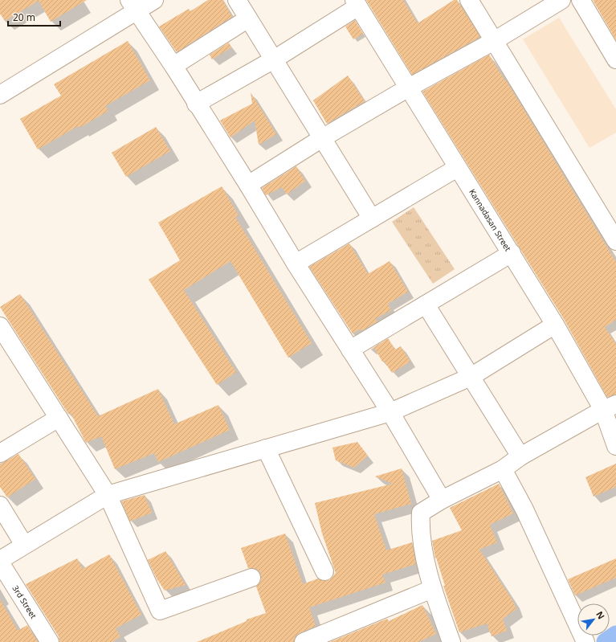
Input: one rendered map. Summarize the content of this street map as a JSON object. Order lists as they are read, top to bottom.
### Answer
{
  "streets": {
    "street": ["Kannadasan Street", "3rd Street"]
  },
  "scale_bar": "20 m",
  "north": "top right"
}
